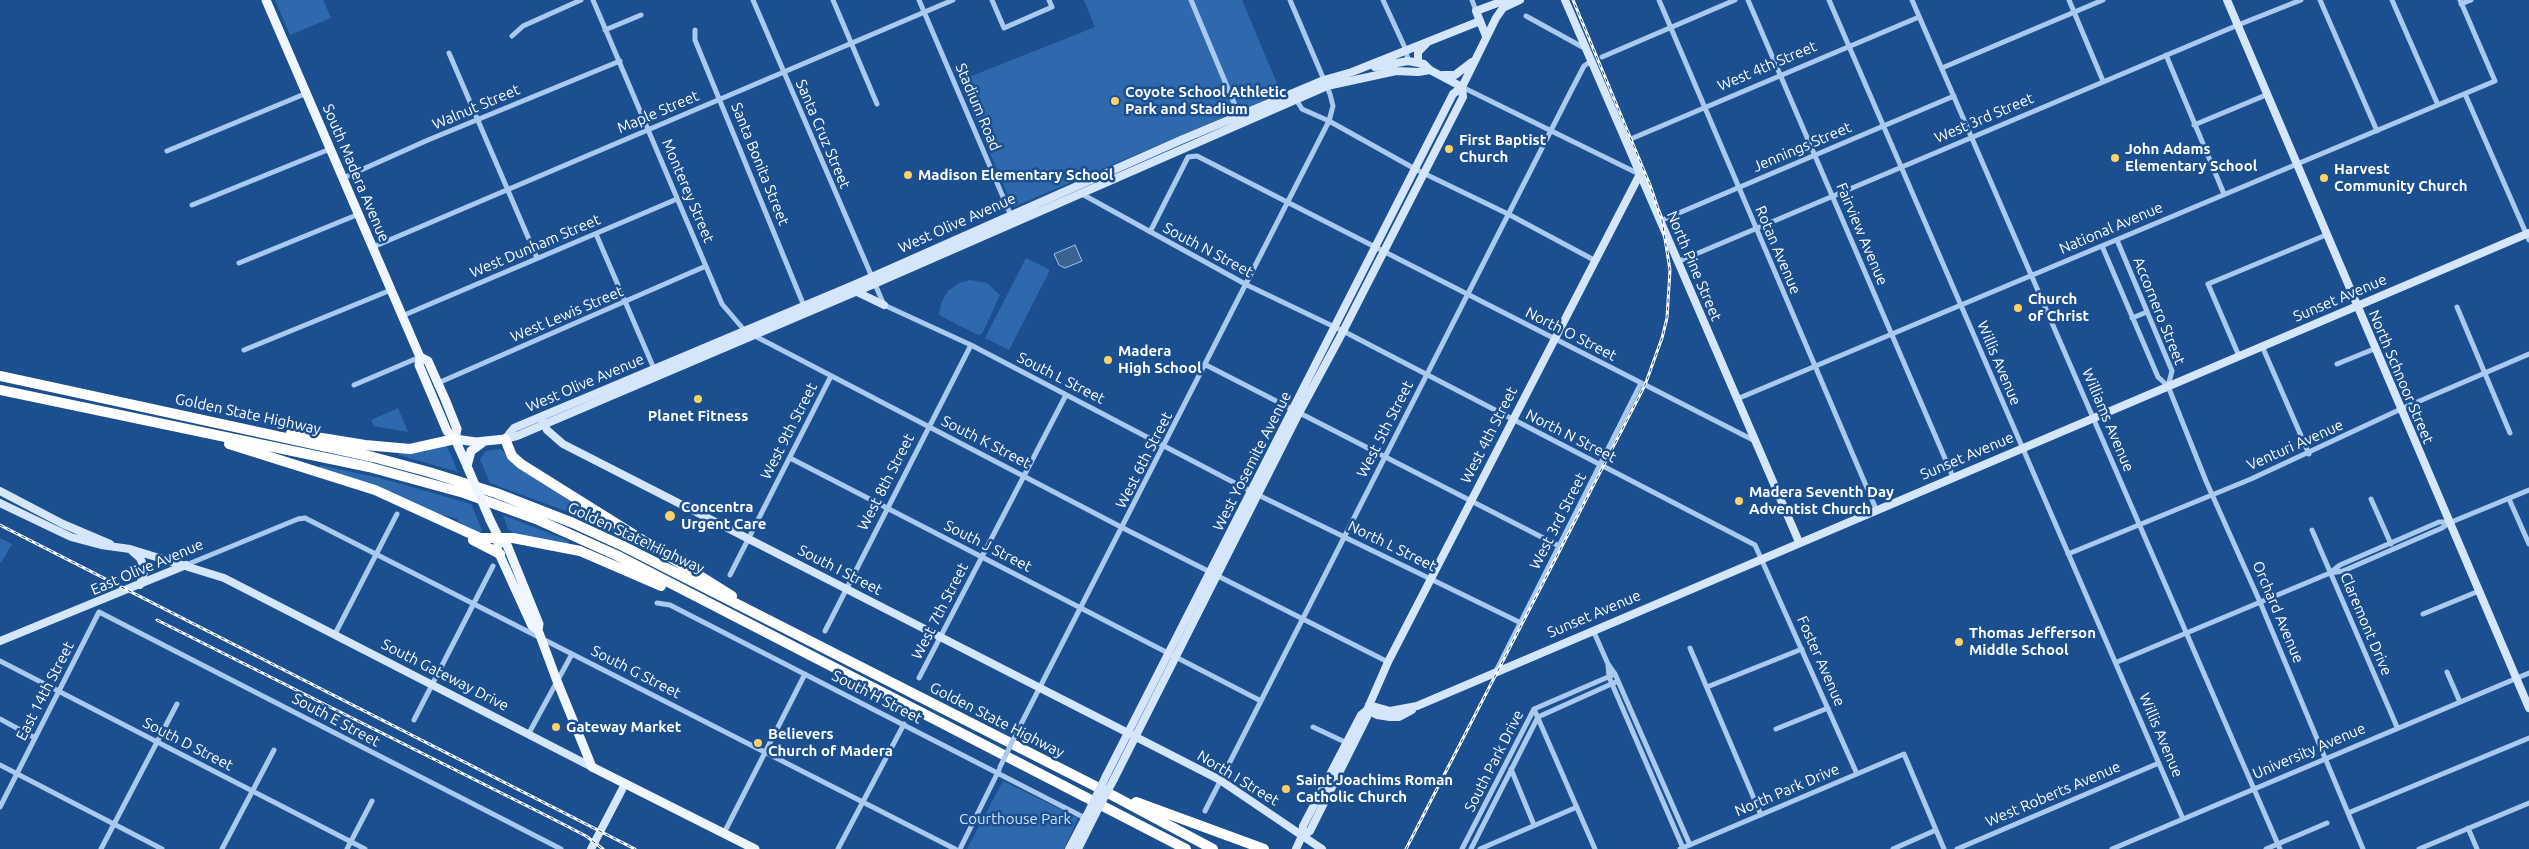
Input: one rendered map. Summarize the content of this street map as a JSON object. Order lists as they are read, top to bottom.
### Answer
{
  "streets": {
    "highway": ["Golden State Highway"],
    "main road": [
      "West 4th Street",
      "South Madera Avenue",
      "West Olive Avenue",
      "North Pine Street",
      "Sunset Avenue",
      "North Schnoor Street",
      "West Yosemite Avenue",
      "East Olive Avenue",
      "South I Street",
      "South Gateway Drive",
      "North I Street"
    ],
    "street": [
      "Walnut Street",
      "Stadium Road",
      "Maple Street",
      "West 3rd Street",
      "Santa Cruz Street",
      "Jennings Street",
      "Santa Bonita Street",
      "Monterey Street",
      "National Avenue",
      "Fairview Avenue",
      "West Dunham Street",
      "South N Street",
      "Rotan Avenue",
      "Accornero Street",
      "West Lewis Street",
      "North O Street",
      "Willis Avenue",
      "South L Street",
      "Williams Avenue",
      "West 5th Street",
      "West 9th Street",
      "North N Street",
      "South K Street",
      "Venturi Avenue",
      "West 6th Street",
      "West 8th Street",
      "South J Street",
      "North L Street",
      "West 7th Street",
      "Orchard Avenue",
      "Claremont Drive",
      "Foster Avenue",
      "South G Street",
      "East 14th Street",
      "South H Street",
      "South E Street",
      "South D Street",
      "University Avenue",
      "South Park Drive",
      "North Park Drive",
      "West Roberts Avenue"
    ]
  },
  "crossings": [
    ["West 4th Street", "Fairview Avenue"],
    ["West 4th Street", "Rotan Avenue"],
    ["West 4th Street", "North Pine Street"],
    ["West 4th Street", "Sunset Avenue"],
    ["West 4th Street", "North O Street"],
    ["West 4th Street", "Willis Avenue"],
    ["West 4th Street", "Williams Avenue"],
    ["West 4th Street", "North N Street"],
    ["West 4th Street", "South K Street"],
    ["West 4th Street", "North L Street"],
    ["West 4th Street", "North I Street"],
    ["Walnut Street", "South Madera Avenue"],
    ["Walnut Street", "Monterey Street"],
    ["Stadium Road", "Maple Street"],
    ["Stadium Road", "West Olive Avenue"],
    ["Maple Street", "Santa Cruz Street"],
    ["Maple Street", "Santa Bonita Street"],
    ["Maple Street", "South Madera Avenue"],
    ["Maple Street", "Monterey Street"],
    ["West 3rd Street", "Fairview Avenue"],
    ["West 3rd Street", "Rotan Avenue"],
    ["West 3rd Street", "North Pine Street"],
    ["West 3rd Street", "Sunset Avenue"],
    ["West 3rd Street", "North O Street"],
    ["West 3rd Street", "Willis Avenue"],
    ["West 3rd Street", "North Schnoor Street"],
    ["West 3rd Street", "Williams Avenue"],
    ["West 3rd Street", "North N Street"],
    ["West 3rd Street", "North L Street"],
    ["Santa Cruz Street", "West Olive Avenue"],
    ["Jennings Street", "Fairview Avenue"],
    ["Jennings Street", "Rotan Avenue"],
    ["Jennings Street", "North Pine Street"],
    ["Jennings Street", "Willis Avenue"],
    ["Jennings Street", "Williams Avenue"],
    ["Santa Bonita Street", "West Olive Avenue"],
    ["South Madera Avenue", "West Olive Avenue"],
    ["South Madera Avenue", "West Dunham Street"],
    ["South Madera Avenue", "West Lewis Street"],
    ["South Madera Avenue", "South G Street"],
    ["South Madera Avenue", "South Gateway Drive"],
    ["Monterey Street", "West Olive Avenue"],
    ["Monterey Street", "West Dunham Street"],
    ["Monterey Street", "West Lewis Street"],
    ["Monterey Street", "South K Street"],
    ["West Olive Avenue", "South N Street"],
    ["West Olive Avenue", "South K Street"],
    ["West Olive Avenue", "West 6th Street"],
    ["West Olive Avenue", "West Yosemite Avenue"],
    ["West Olive Avenue", "South I Street"],
    ["National Avenue", "Fairview Avenue"],
    ["National Avenue", "Rotan Avenue"],
    ["National Avenue", "North Pine Street"],
    ["National Avenue", "Accornero Street"],
    ["National Avenue", "Willis Avenue"],
    ["National Avenue", "North Schnoor Street"],
    ["National Avenue", "Williams Avenue"],
    ["Fairview Avenue", "Sunset Avenue"],
    ["South N Street", "North O Street"],
    ["South N Street", "North N Street"],
    ["South N Street", "West 6th Street"],
    ["South N Street", "West Yosemite Avenue"],
    ["Rotan Avenue", "Sunset Avenue"],
    ["North Pine Street", "Sunset Avenue"],
    ["North Pine Street", "North O Street"],
    ["North Pine Street", "West 5th Street"],
    ["Sunset Avenue", "Accornero Street"],
    ["Sunset Avenue", "Willis Avenue"],
    ["Sunset Avenue", "North Schnoor Street"],
    ["Sunset Avenue", "Williams Avenue"],
    ["Sunset Avenue", "North N Street"],
    ["Sunset Avenue", "Orchard Avenue"],
    ["Sunset Avenue", "Foster Avenue"],
    ["Accornero Street", "Orchard Avenue"],
    ["North O Street", "West 5th Street"],
    ["North O Street", "West 6th Street"],
    ["North O Street", "West Yosemite Avenue"],
    ["Willis Avenue", "Venturi Avenue"],
    ["Willis Avenue", "University Avenue"],
    ["Willis Avenue", "West Roberts Avenue"],
    ["North Schnoor Street", "Venturi Avenue"],
    ["North Schnoor Street", "University Avenue"],
    ["South L Street", "West 6th Street"],
    ["South L Street", "West Yosemite Avenue"],
    ["South L Street", "West 8th Street"],
    ["South L Street", "North L Street"],
    ["South L Street", "West 7th Street"],
    ["Williams Avenue", "Venturi Avenue"],
    ["Williams Avenue", "University Avenue"],
    ["West 5th Street", "North N Street"],
    ["West 5th Street", "South K Street"],
    ["West 5th Street", "South J Street"],
    ["West 5th Street", "North L Street"],
    ["West 5th Street", "North I Street"],
    ["West 9th Street", "South K Street"],
    ["West 9th Street", "South J Street"],
    ["West 9th Street", "South I Street"],
    ["North N Street", "West Yosemite Avenue"],
    ["North N Street", "Foster Avenue"],
    ["South K Street", "West 6th Street"],
    ["South K Street", "West Yosemite Avenue"],
    ["South K Street", "West 8th Street"],
    ["South K Street", "West 7th Street"],
    ["Venturi Avenue", "Orchard Avenue"],
    ["West 6th Street", "South J Street"],
    ["West 6th Street", "South I Street"],
    ["West 6th Street", "South H Street"],
    ["West Yosemite Avenue", "South J Street"],
    ["West Yosemite Avenue", "North L Street"],
    ["West Yosemite Avenue", "South I Street"],
    ["West Yosemite Avenue", "South H Street"],
    ["West Yosemite Avenue", "North I Street"],
    ["West 8th Street", "South J Street"],
    ["West 8th Street", "South I Street"],
    ["South J Street", "West 7th Street"],
    ["East Olive Avenue", "South G Street"],
    ["East Olive Avenue", "South Gateway Drive"],
    ["South I Street", "West 7th Street"],
    ["South I Street", "North I Street"],
    ["Orchard Avenue", "University Avenue"],
    ["Claremont Drive", "University Avenue"],
    ["Foster Avenue", "North Park Drive"],
    ["East 14th Street", "South E Street"],
    ["East 14th Street", "South D Street"]
  ],
  "parks": ["Courthouse Park"],
  "places": [
    "Coyote School Athletic Park and Stadium",
    "First Baptist Church",
    "John Adams Elementary School",
    "Madison Elementary School",
    "Harvest Community Church",
    "Church of Christ",
    "Madera High School",
    "Planet Fitness",
    "Madera Seventh Day Adventist Church",
    "Concentra Urgent Care",
    "Thomas Jefferson Middle School",
    "Gateway Market",
    "Believers Church of Madera",
    "Saint Joachims Roman Catholic Church"
  ]
}
